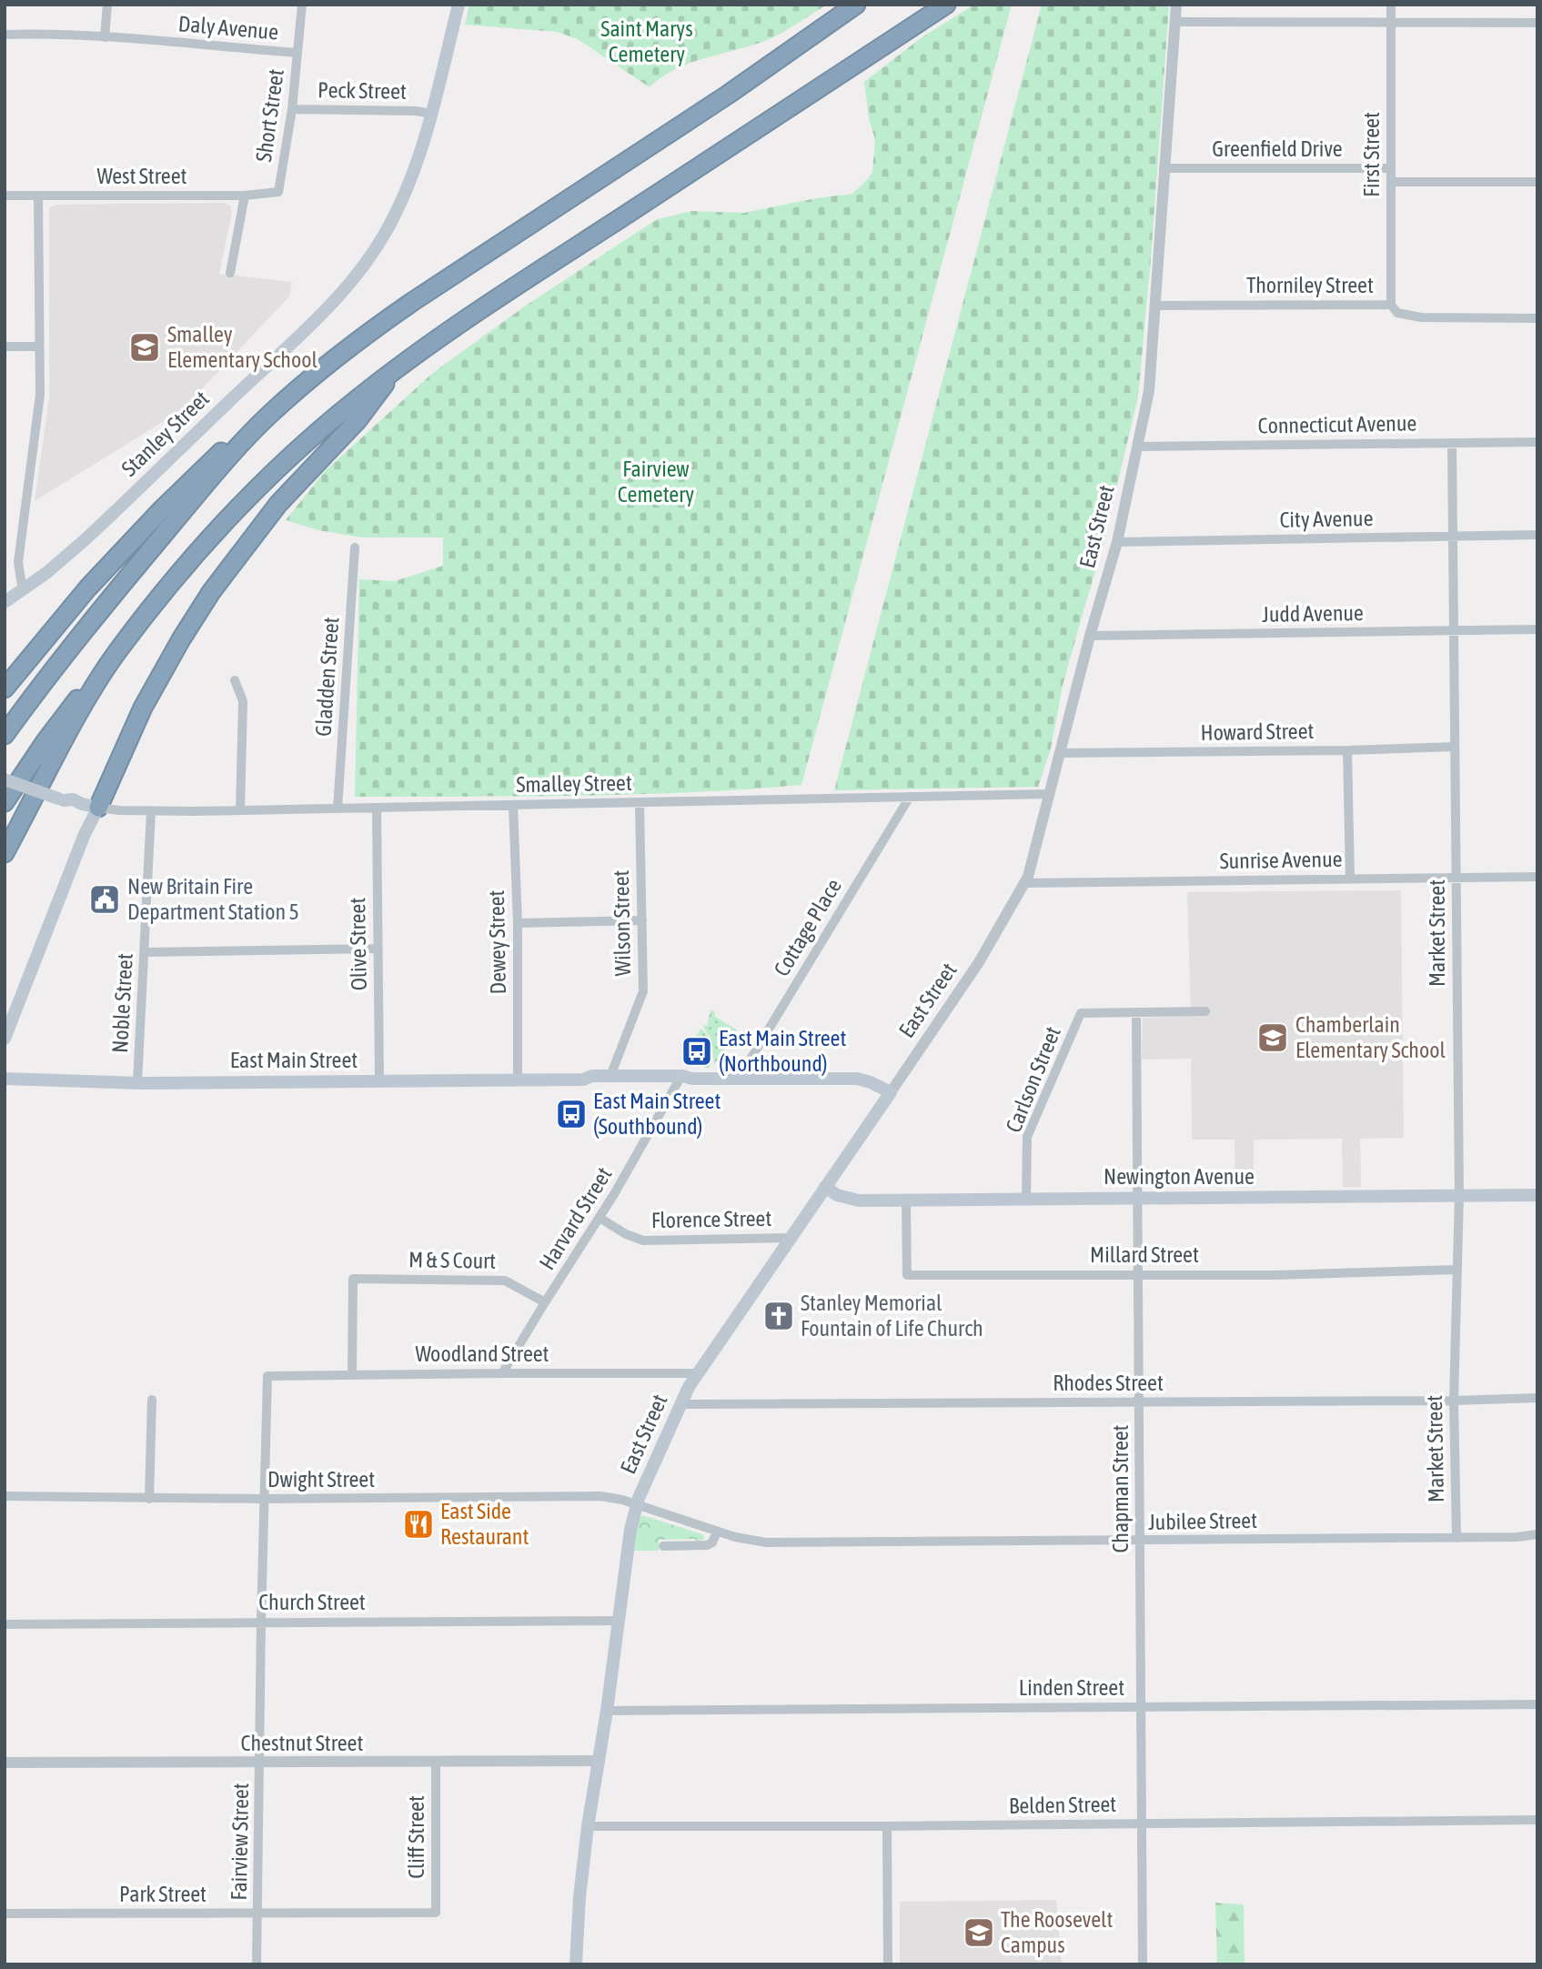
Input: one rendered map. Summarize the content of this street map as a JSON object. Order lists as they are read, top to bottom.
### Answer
{
  "streets": {
    "main road": [
      "Stanley Street",
      "East Street",
      "East Main Street",
      "Newington Avenue"
    ],
    "street": [
      "Daly Avenue",
      "Peck Street",
      "Short Street",
      "Greenfield Drive",
      "First Street",
      "West Street",
      "Thorniley Street",
      "Connecticut Avenue",
      "City Avenue",
      "Judd Avenue",
      "Gladden Street",
      "Howard Street",
      "Smalley Street",
      "Sunrise Avenue",
      "Wilson Street",
      "Cottage Place",
      "Market Street",
      "Dewey Street",
      "Olive Street",
      "Noble Street",
      "Carlson Street",
      "Harvard Street",
      "Florence Street",
      "Millard Street",
      "M & S Court",
      "Woodland Street",
      "Rhodes Street",
      "Dwight Street",
      "Chapman Street",
      "Jubilee Street",
      "Church Street",
      "Linden Street",
      "Chestnut Street",
      "Belden Street",
      "Cliff Street",
      "Fairview Street",
      "Park Street"
    ]
  },
  "crossings": [
    ["Daly Avenue", "Short Street"],
    ["Peck Street", "Short Street"],
    ["Peck Street", "Stanley Street"],
    ["Short Street", "West Street"],
    ["Greenfield Drive", "First Street"],
    ["Greenfield Drive", "East Street"],
    ["First Street", "Thorniley Street"],
    ["Thorniley Street", "East Street"],
    ["Connecticut Avenue", "East Street"],
    ["Connecticut Avenue", "Market Street"],
    ["City Avenue", "East Street"],
    ["City Avenue", "Market Street"],
    ["East Street", "Judd Avenue"],
    ["East Street", "Howard Street"],
    ["East Street", "Smalley Street"],
    ["East Street", "Sunrise Avenue"],
    ["East Street", "East Main Street"],
    ["East Street", "Newington Avenue"],
    ["East Street", "Florence Street"],
    ["East Street", "Woodland Street"],
    ["East Street", "Rhodes Street"],
    ["East Street", "Dwight Street"],
    ["East Street", "Jubilee Street"],
    ["East Street", "Church Street"],
    ["East Street", "Linden Street"],
    ["East Street", "Chestnut Street"],
    ["East Street", "Belden Street"],
    ["Judd Avenue", "Market Street"],
    ["Gladden Street", "Smalley Street"],
    ["Howard Street", "Market Street"],
    ["Smalley Street", "Wilson Street"],
    ["Smalley Street", "Cottage Place"],
    ["Smalley Street", "Dewey Street"],
    ["Smalley Street", "Olive Street"],
    ["Smalley Street", "Noble Street"],
    ["Sunrise Avenue", "Market Street"],
    ["Wilson Street", "East Main Street"],
    ["Cottage Place", "East Main Street"],
    ["Market Street", "Newington Avenue"],
    ["Market Street", "Millard Street"],
    ["Market Street", "Rhodes Street"],
    ["Market Street", "Jubilee Street"],
    ["Dewey Street", "East Main Street"],
    ["Olive Street", "East Main Street"],
    ["Noble Street", "East Main Street"],
    ["East Main Street", "Harvard Street"],
    ["Carlson Street", "Newington Avenue"],
    ["Carlson Street", "Chapman Street"],
    ["Newington Avenue", "Millard Street"],
    ["Newington Avenue", "Chapman Street"],
    ["Harvard Street", "Florence Street"],
    ["Harvard Street", "M & S Court"],
    ["Harvard Street", "Woodland Street"],
    ["Millard Street", "Chapman Street"],
    ["M & S Court", "Woodland Street"],
    ["Woodland Street", "Fairview Street"],
    ["Rhodes Street", "Chapman Street"],
    ["Dwight Street", "Jubilee Street"],
    ["Dwight Street", "Fairview Street"],
    ["Chapman Street", "Jubilee Street"],
    ["Chapman Street", "Linden Street"],
    ["Chapman Street", "Belden Street"],
    ["Church Street", "Fairview Street"],
    ["Chestnut Street", "Cliff Street"],
    ["Chestnut Street", "Fairview Street"],
    ["Cliff Street", "Park Street"],
    ["Fairview Street", "Park Street"]
  ],
  "parks": ["Saint Marys Cemetery", "Fairview Cemetery"],
  "places": {
    "school or university": ["Smalley Elementary School", "Chamberlain Elementary School", "The Roosevelt Campus"],
    "public building": ["New Britain Fire Department Station 5"],
    "bus stop": ["East Main Street (Northbound)", "East Main Street (Southbound)"],
    "church": ["Stanley Memorial Fountain of Life Church"],
    "restaurant": ["East Side Restaurant"]
  }
}
